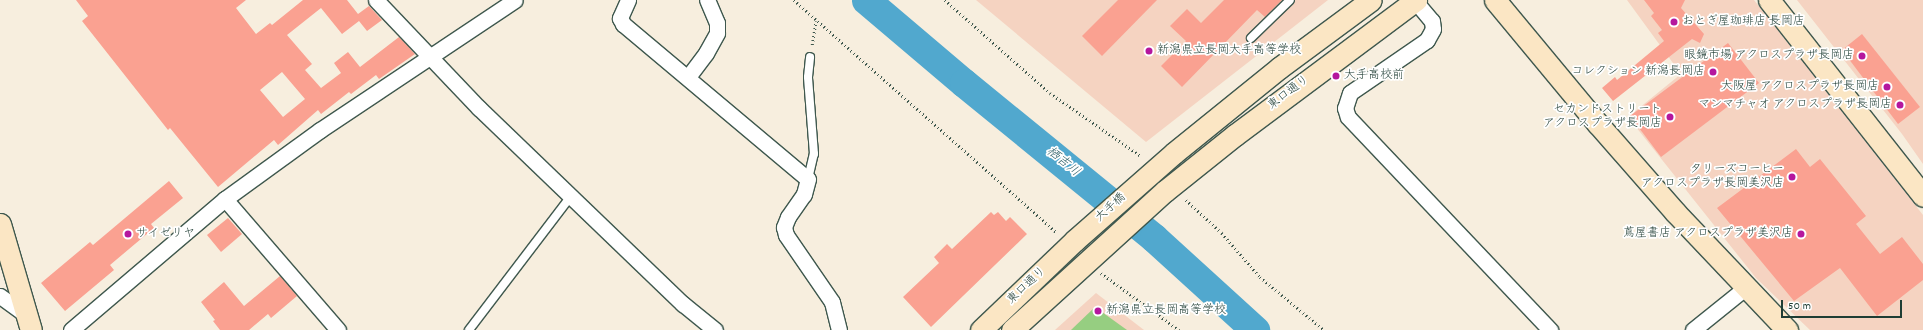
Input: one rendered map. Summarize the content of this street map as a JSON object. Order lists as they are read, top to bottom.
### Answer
{
  "streets": {
    "street": ["東口通り", "大手橋"]
  },
  "crossings": [
    ["東口通り", "大手橋"]
  ],
  "water": ["栖吉川"],
  "places": [
    "おとぎ屋珈琲店 長岡店",
    "新潟県立長岡大手高等学校",
    "眼鏡市場 アクロスプラザ長岡店",
    "コレクション 新潟長岡店",
    "大手高校前",
    "大阪屋 アクロスプラザ長岡店",
    "マンマチャオ アクロスプラザ長岡店",
    "セカンドストリート アクロスプラザ長岡店",
    "タリーズコーヒー アクロスプラザ長岡美沢店",
    "サイゼリヤ",
    "蔦屋書店 アクロスプラザ美沢店",
    "新潟県立長岡高等学校"
  ],
  "scale_bar": "50 m"
}
